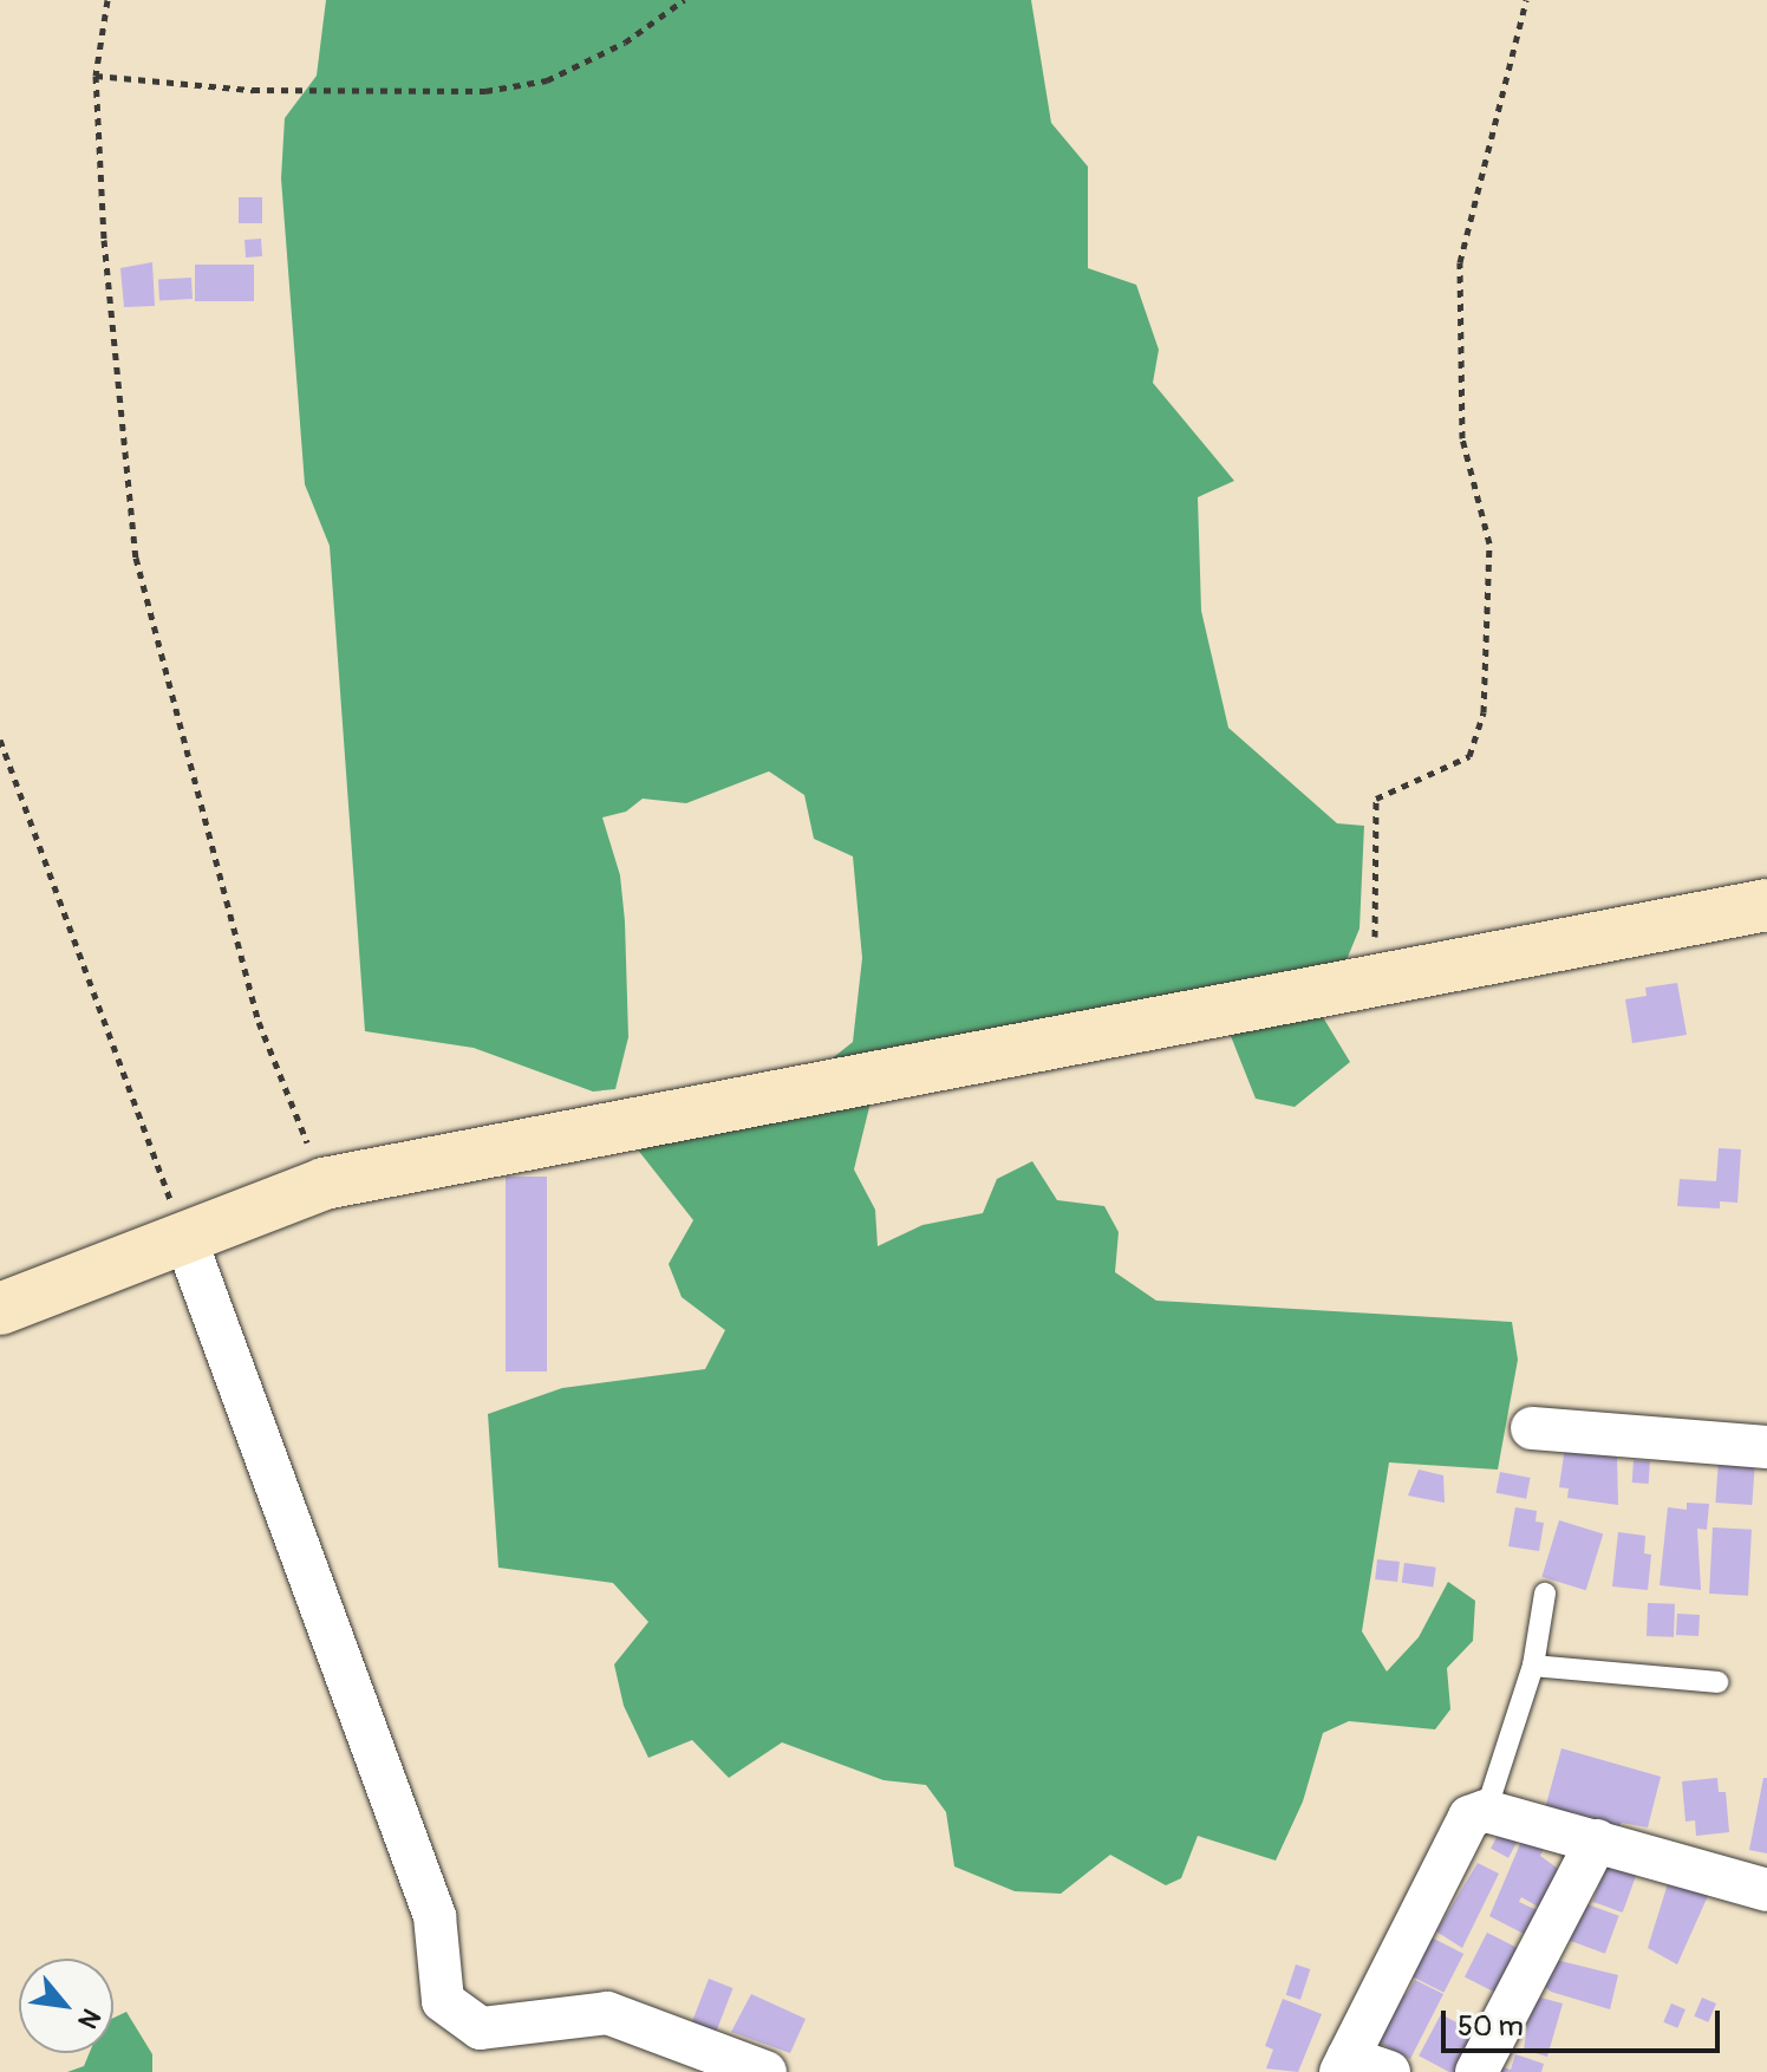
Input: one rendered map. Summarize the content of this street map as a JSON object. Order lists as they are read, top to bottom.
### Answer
{
  "scale_bar": "50 m",
  "north": "bottom right"
}
